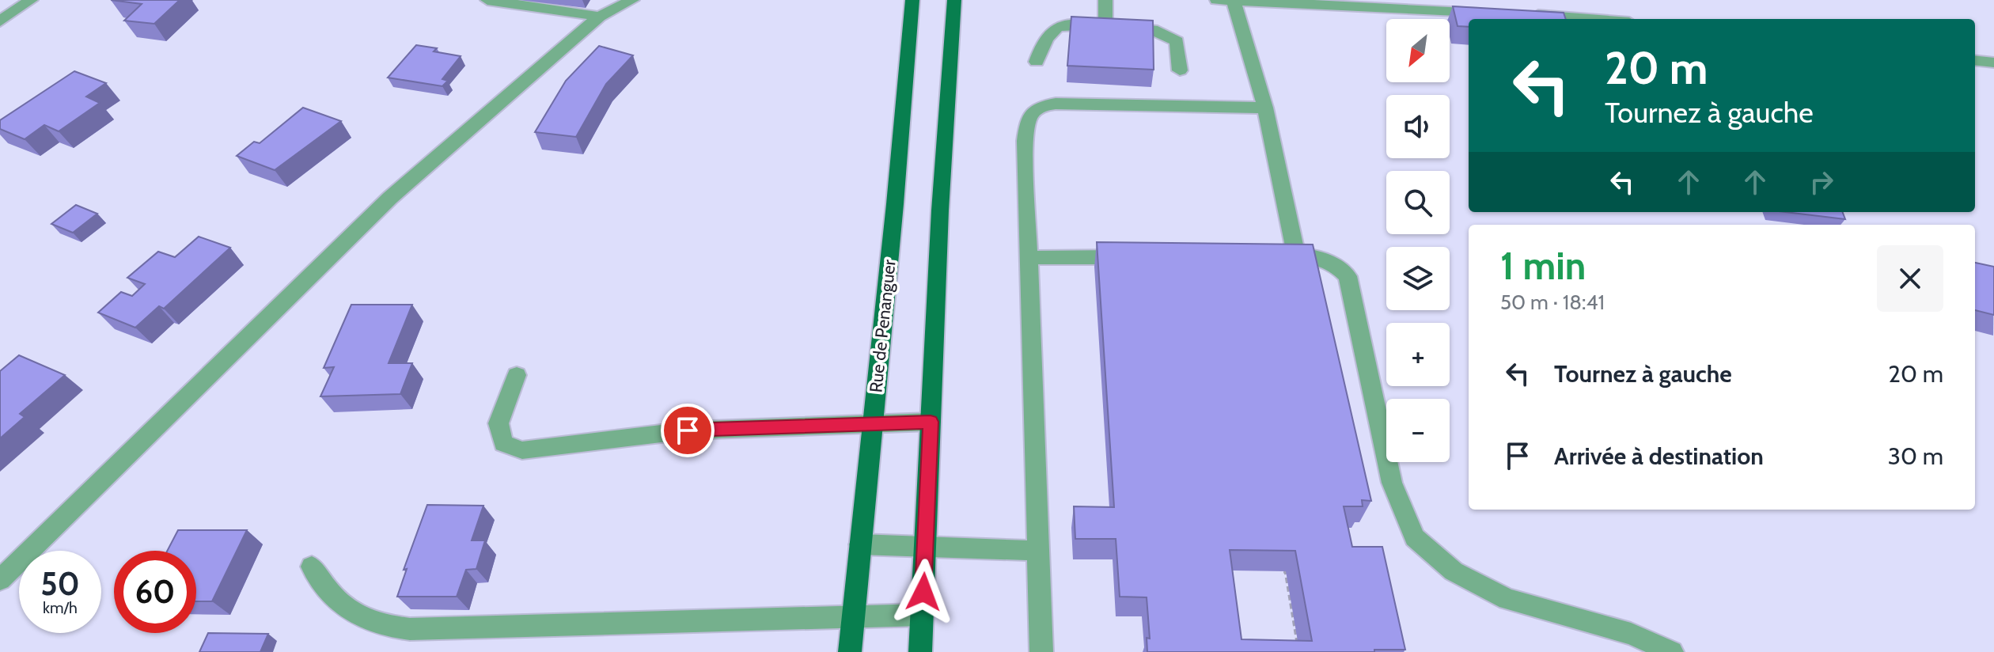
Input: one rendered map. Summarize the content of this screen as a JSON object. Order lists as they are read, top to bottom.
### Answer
{
  "streets": {
    "main road": ["Rue de Penanguer"]
  },
  "north": "bottom left",
  "page": {
    "map_buttons": ["+", "−"],
    "turn": ["20 m", "Tournez à gauche"],
    "heading": ["1 min", "50 m · 18:41"],
    "list": [
      {
        "name": "Tournez à gauche",
        "value": "20 m"
      },
      {
        "name": "Arrivée à destination",
        "value": "30 m"
      }
    ],
    "speed": "50 km/h",
    "limit": "60"
  }
}
